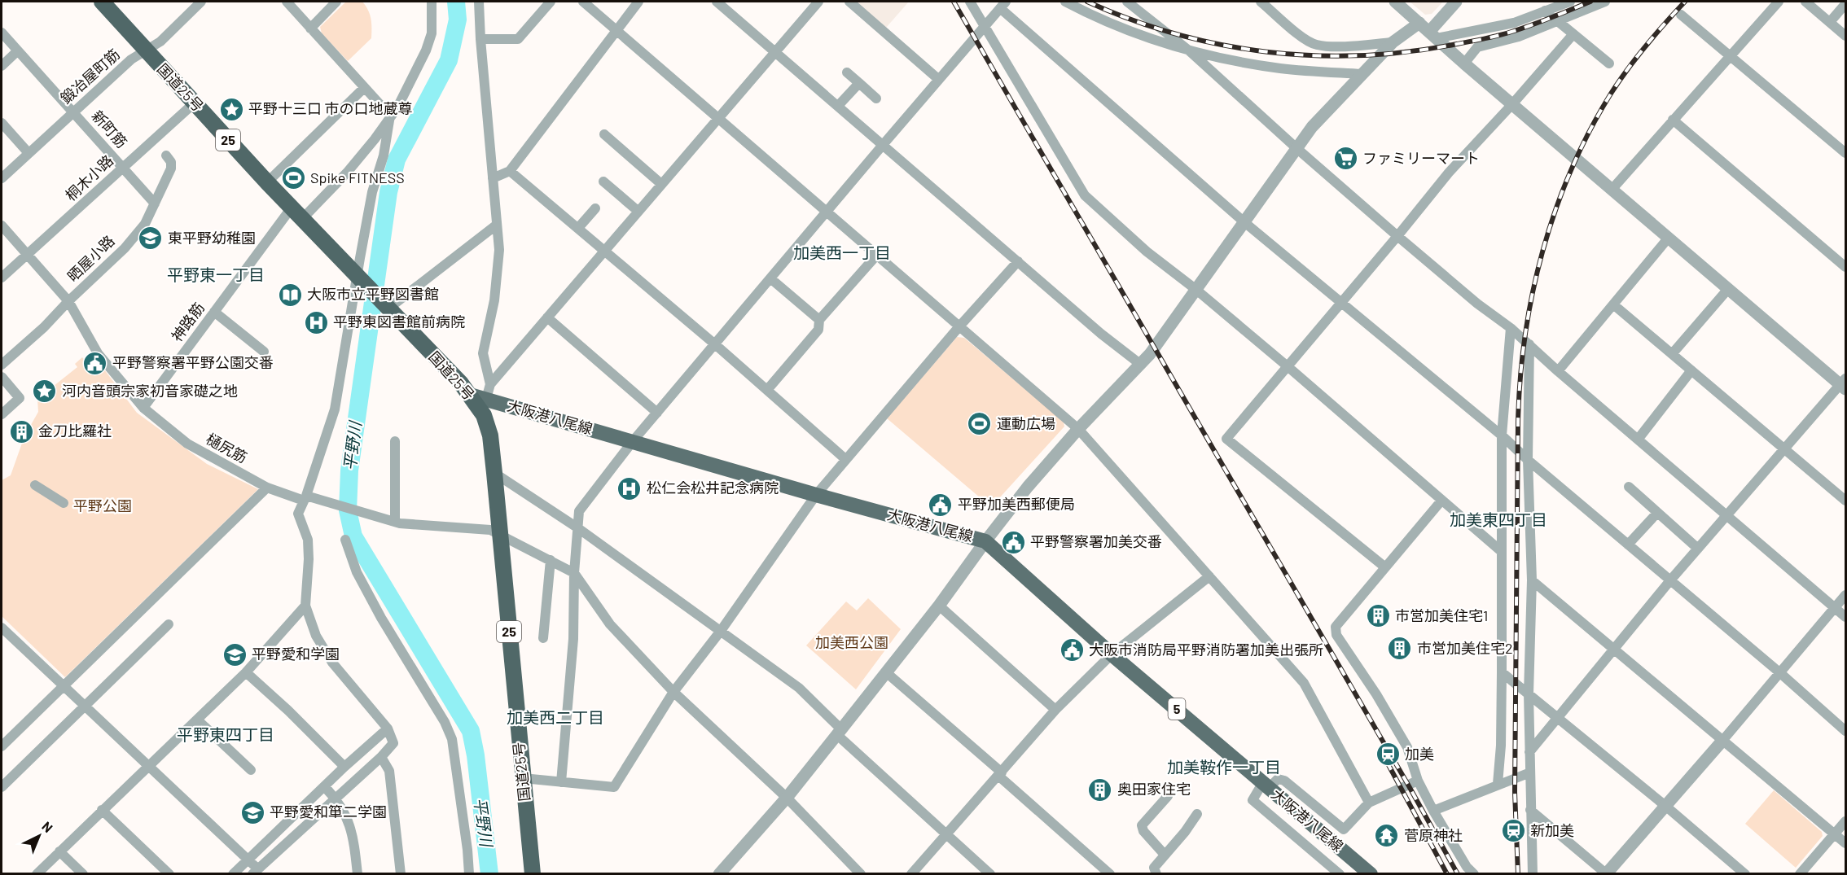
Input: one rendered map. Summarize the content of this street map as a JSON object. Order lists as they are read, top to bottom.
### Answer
{
  "streets": {
    "highway": ["国道25号", "25"],
    "main road": ["大阪港八尾線", "5"],
    "street": [
      "鍛冶屋町筋",
      "新町筋",
      "桐木小路",
      "晒屋小路",
      "神路筋",
      "樋尻筋"
    ]
  },
  "crossings": [
    ["鍛冶屋町筋", "国道25号"],
    ["鍛冶屋町筋", "新町筋"],
    ["国道25号", "桐木小路"],
    ["国道25号", "神路筋"],
    ["国道25号", "大阪港八尾線"],
    ["国道25号", "樋尻筋"],
    ["新町筋", "桐木小路"],
    ["新町筋", "晒屋小路"],
    ["桐木小路", "樋尻筋"],
    ["晒屋小路", "樋尻筋"],
    ["神路筋", "樋尻筋"]
  ],
  "districts": [
    "加美西一丁目",
    "平野東一丁目",
    "加美東四丁目",
    "加美西二丁目",
    "平野東四丁目",
    "加美鞍作一丁目"
  ],
  "water": ["平野川"],
  "parks": ["平野公園", "加美西公園"],
  "places": {
    "place": ["平野十三口 市の口地蔵尊", "河内音頭宗家初音家礎之地"],
    "supermarket": ["ファミリーマート"],
    "sports": ["Spike FITNESS", "運動広場"],
    "school or university": ["東平野幼稚園", "平野愛和学園", "平野愛和箪二学園"],
    "library": ["大阪市立平野図書館"],
    "hospital": ["平野東図書館前病院", "松仁会松井記念病院"],
    "public building": [
      "平野警察署平野公園交番",
      "平野加美西郵便局",
      "平野警察署加美交番",
      "大阪市消防局平野消防署加美出張所"
    ],
    "building": [
      "金刀比羅社",
      "市営加美住宅1",
      "市営加美住宅2",
      "奥田家住宅"
    ],
    "station": ["加美", "新加美"],
    "temple": ["菅原神社"]
  },
  "north": "top right"
}
